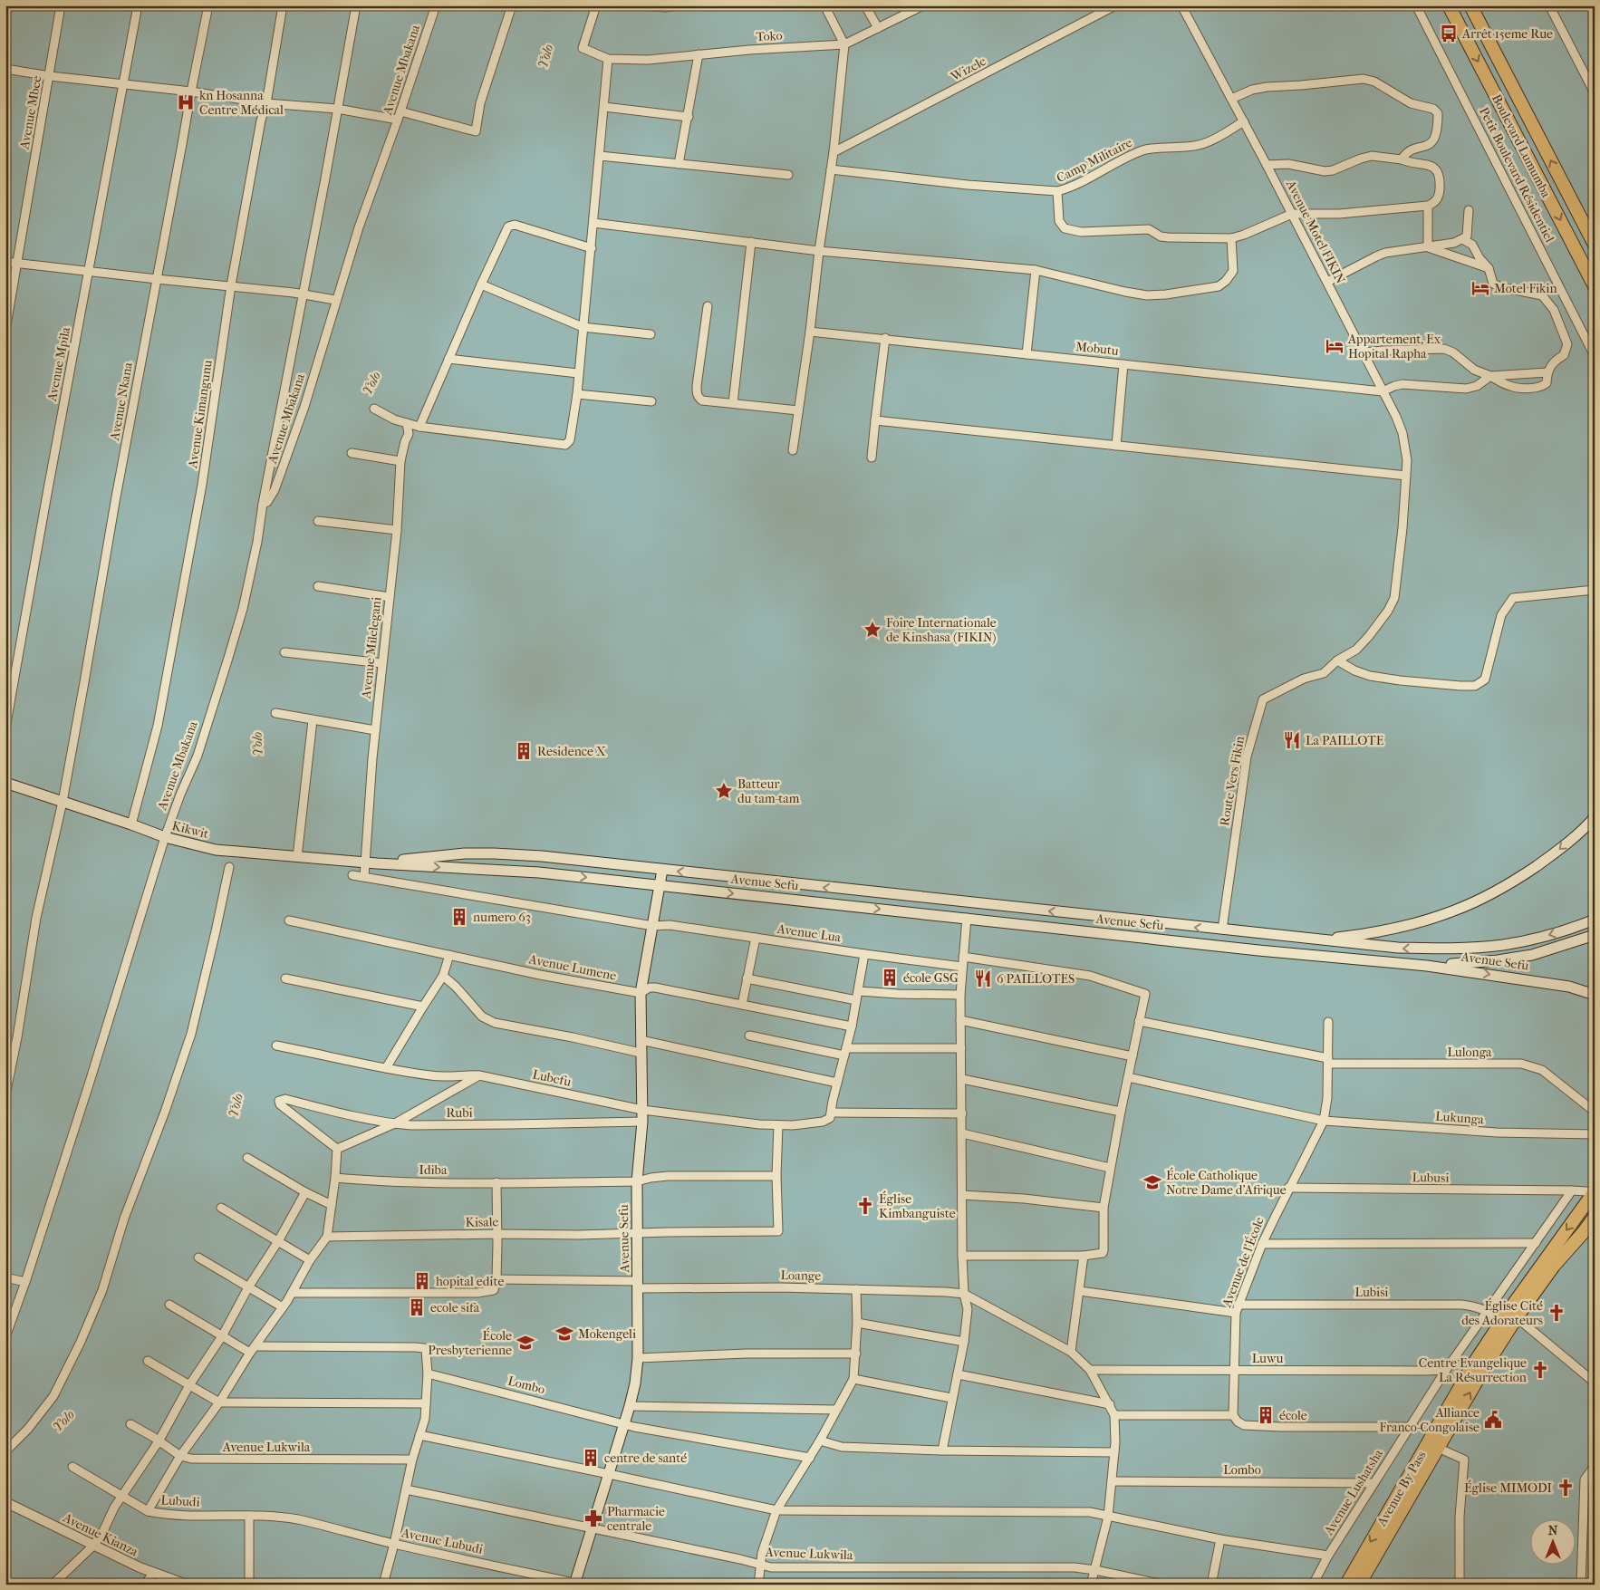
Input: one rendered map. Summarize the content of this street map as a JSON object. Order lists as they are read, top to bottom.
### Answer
{
  "streets": {
    "highway": ["Boulevard Lumumba", "Avenue By Pass"],
    "main road": ["Kikwit", "Avenue Sefu"],
    "street": [
      "Toko",
      "Wizele",
      "Avenue Mbakana",
      "Avenue Mbee",
      "Camp Militaire",
      "Petit Boulevard Résidentiel",
      "Avenue Motel FIKIN",
      "Mobutu",
      "Avenue Mpila",
      "Avenue Nkana",
      "Avenue Kimangunu",
      "Avenue Milelegani",
      "Route Vers Fikin",
      "Avenue Lua",
      "Avenue Lumene",
      "Lulonga",
      "Lubefu",
      "Rubi",
      "Lukunga",
      "Idiba",
      "Lubusi",
      "Kisale",
      "Avenue de l'École",
      "Loange",
      "Lubisi",
      "Luwu",
      "Lombo",
      "Avenue Lukwila",
      "Avenue Lushatsha",
      "Lubudi",
      "Avenue Kianza",
      "Avenue Lubudi"
    ]
  },
  "crossings": [
    ["Avenue Mbakana", "Kikwit"],
    ["Camp Militaire", "Avenue Motel FIKIN"],
    ["Avenue Motel FIKIN", "Mobutu"],
    ["Avenue Motel FIKIN", "Route Vers Fikin"],
    ["Avenue Nkana", "Kikwit"],
    ["Avenue Kimangunu", "Kikwit"],
    ["Avenue Milelegani", "Kikwit"],
    ["Avenue Milelegani", "Avenue Lua"],
    ["Route Vers Fikin", "Avenue Sefu"],
    ["Kikwit", "Avenue Sefu"],
    ["Avenue Sefu", "Avenue Lua"],
    ["Avenue Sefu", "Avenue Lumene"],
    ["Avenue Sefu", "Lubefu"],
    ["Avenue Sefu", "Rubi"],
    ["Avenue Sefu", "Idiba"],
    ["Avenue Sefu", "Kisale"],
    ["Avenue Sefu", "Loange"],
    ["Avenue Sefu", "Lombo"],
    ["Avenue Sefu", "Avenue Lukwila"],
    ["Avenue Sefu", "Avenue Lubudi"],
    ["Lulonga", "Avenue de l'École"],
    ["Lukunga", "Avenue de l'École"],
    ["Idiba", "Kisale"],
    ["Lubusi", "Avenue de l'École"],
    ["Lubusi", "Avenue By Pass"],
    ["Lubusi", "Avenue Lushatsha"],
    ["Avenue de l'École", "Lubisi"],
    ["Avenue de l'École", "Luwu"],
    ["Lubisi", "Avenue By Pass"],
    ["Lubisi", "Avenue Lushatsha"],
    ["Luwu", "Avenue Lushatsha"],
    ["Lombo", "Avenue Lushatsha"],
    ["Lubudi", "Avenue Lubudi"]
  ],
  "water": ["Yolo"],
  "places": {
    "bus stop": ["Arrêt 15eme Rue"],
    "hospital": ["kn Hosanna Centre Médical"],
    "hotel": ["Motel Fikin", "Appartement, Ex Hopital Rapha"],
    "place": ["Foire Internationale de Kinshasa (FIKIN)", "Batteur du tam-tam"],
    "restaurant": ["La PAILLOTE", "6 PAILLOTES"],
    "building": [
      "Residence X",
      "numero 63",
      "école GSG",
      "hopital edite",
      "ecole sifa",
      "école",
      "centre de santé"
    ],
    "school or university": ["École Catholique Notre Dame d'Afrique", "Mokengeli", "École Presbyterienne"],
    "church": [
      "Église Kimbanguiste",
      "Église Cité des Adorateurs",
      "Centre Evangelique La Résurrection",
      "Église MIMODI"
    ],
    "public building": ["Alliance Franco-Congolaise"],
    "pharmacy": ["Pharmacie centrale"]
  },
  "north": "top"
}
